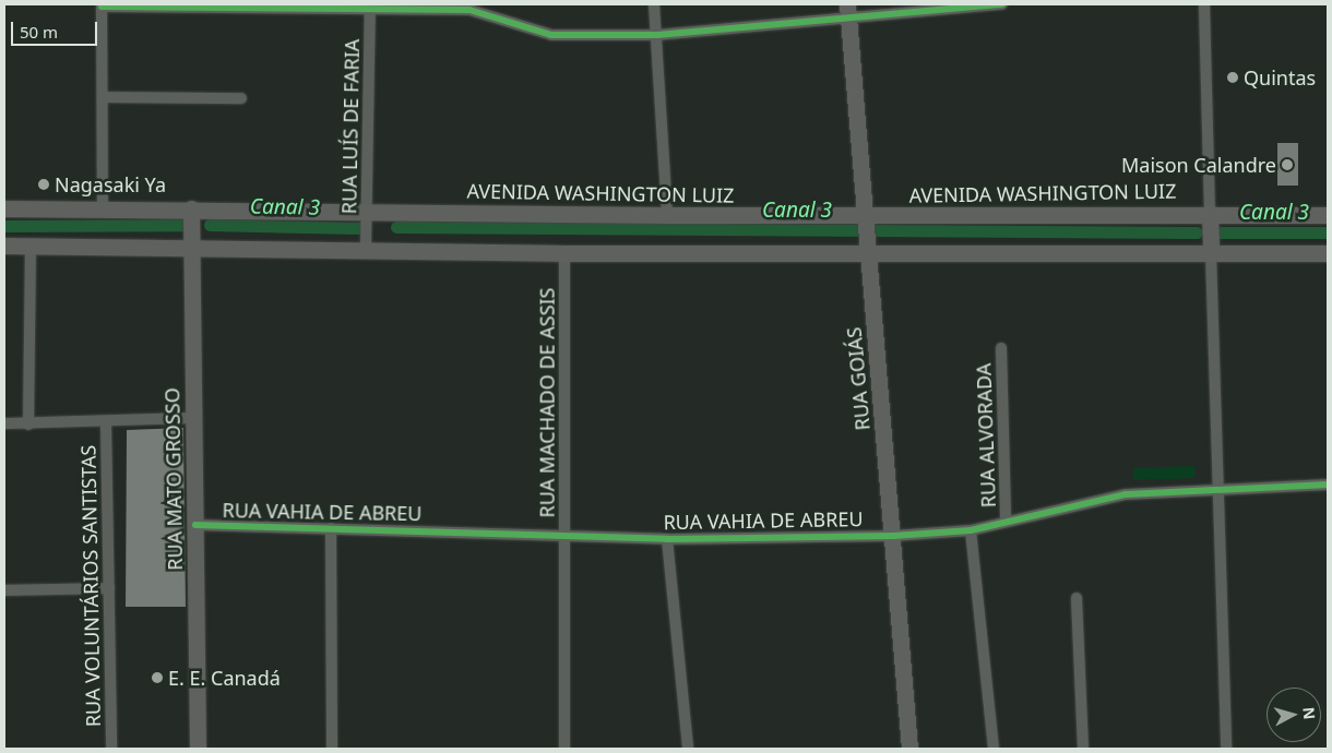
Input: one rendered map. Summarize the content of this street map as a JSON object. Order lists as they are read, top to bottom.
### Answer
{
  "streets": {
    "main road": ["AVENIDA WASHINGTON LUIZ", "RUA GOIÁS", "RUA MATO GROSSO"],
    "street": [
      "RUA LUÍS DE FARIA",
      "RUA MACHADO DE ASSIS",
      "RUA ALVORADA",
      "RUA VAHIA DE ABREU",
      "RUA VOLUNTÁRIOS SANTISTAS"
    ]
  },
  "crossings": [
    ["RUA LUÍS DE FARIA", "AVENIDA WASHINGTON LUIZ"],
    ["AVENIDA WASHINGTON LUIZ", "RUA GOIÁS"],
    ["AVENIDA WASHINGTON LUIZ", "RUA MATO GROSSO"],
    ["RUA GOIÁS", "RUA VAHIA DE ABREU"],
    ["RUA MACHADO DE ASSIS", "RUA VAHIA DE ABREU"],
    ["RUA ALVORADA", "RUA VAHIA DE ABREU"],
    ["RUA MATO GROSSO", "RUA VAHIA DE ABREU"]
  ],
  "water": ["Canal 3"],
  "places": [
    "Quintas",
    "Maison Calandre",
    "Nagasaki Ya",
    "E. E. Canadá"
  ],
  "scale_bar": "50 m",
  "north": "right"
}
